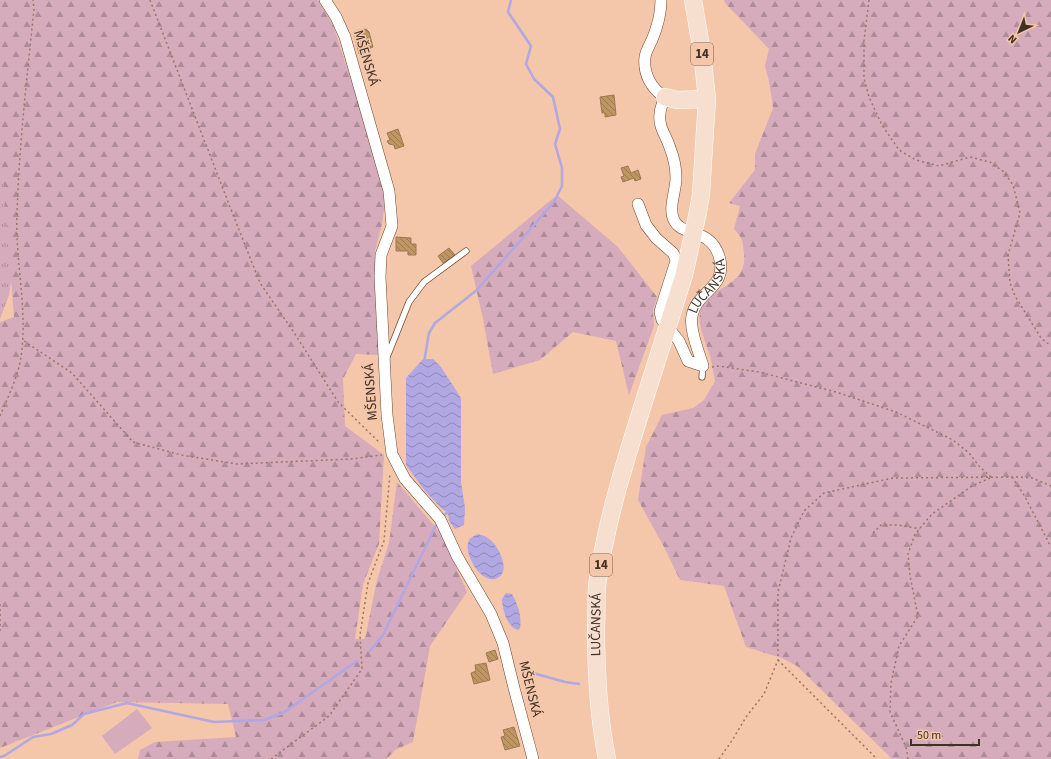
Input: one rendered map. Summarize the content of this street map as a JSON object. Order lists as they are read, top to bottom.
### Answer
{
  "streets": {
    "main road": ["14", "LUČANSKÁ"],
    "street": ["MŠENSKÁ"]
  },
  "crossings": [
    ["14", "LUČANSKÁ"]
  ],
  "scale_bar": "50 m",
  "north": "bottom left"
}
